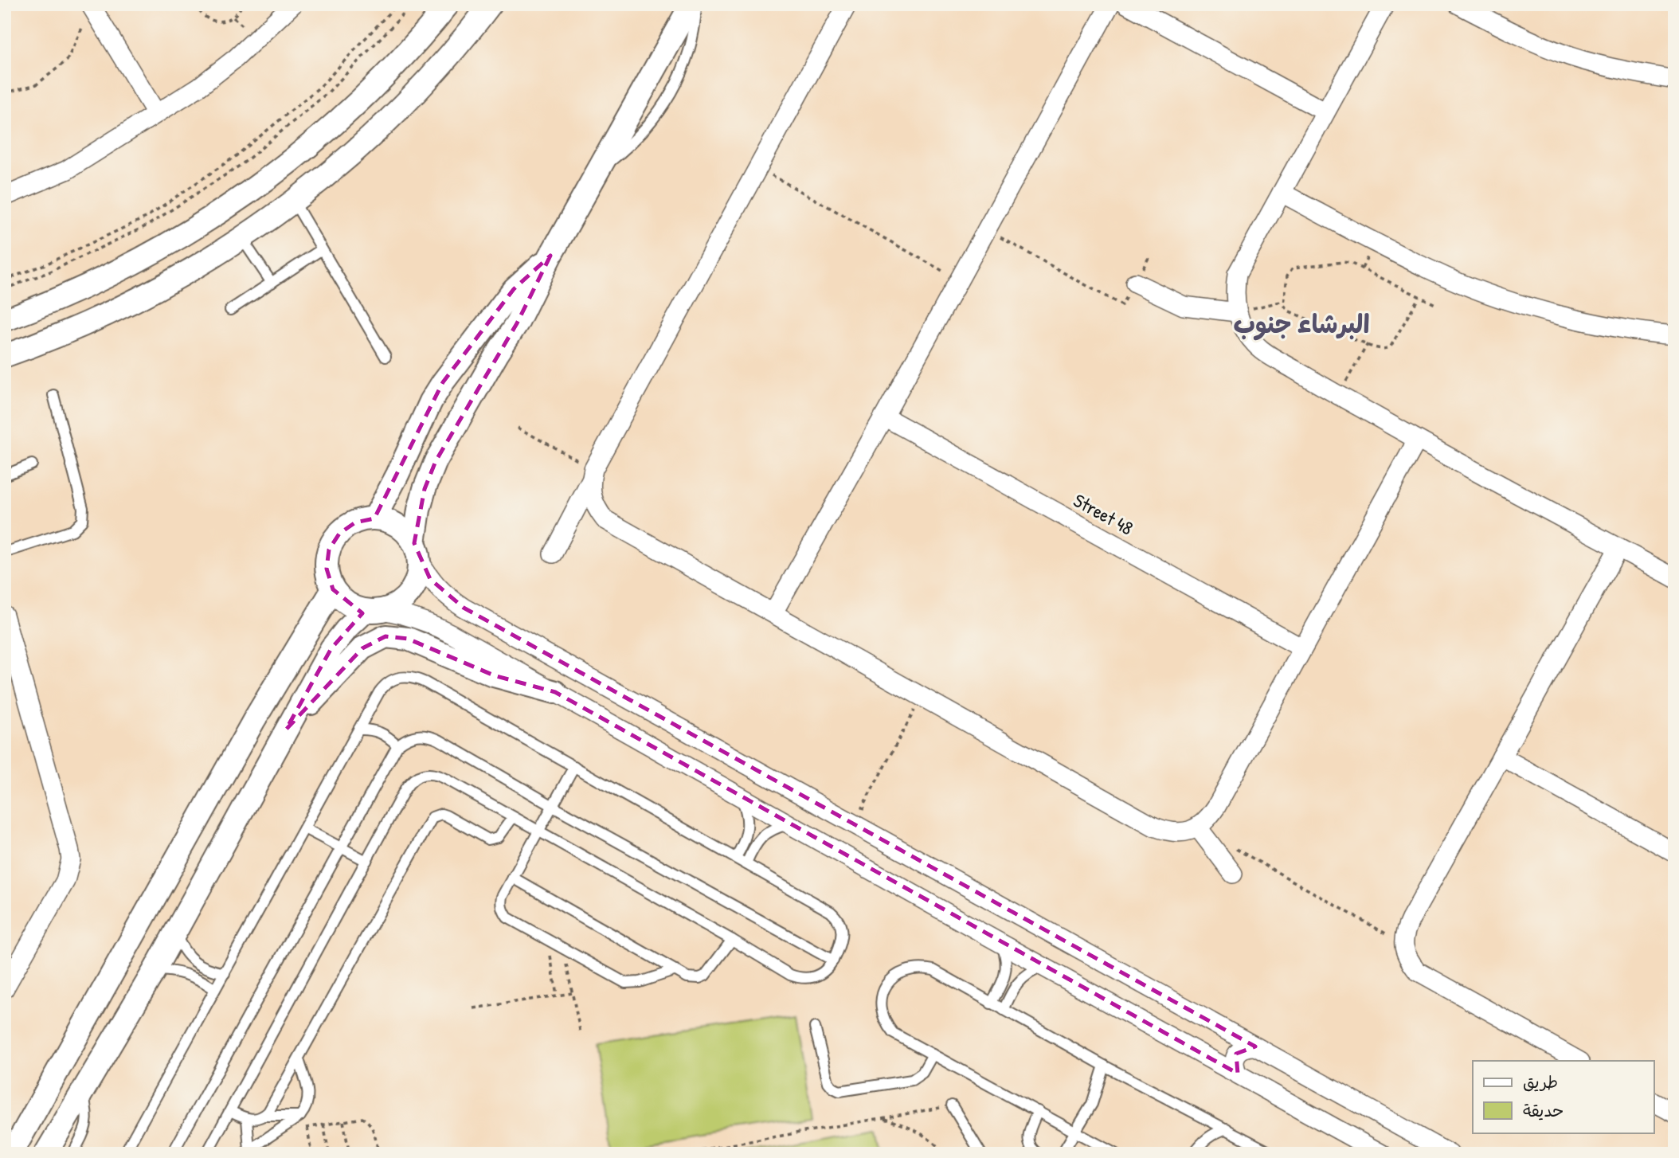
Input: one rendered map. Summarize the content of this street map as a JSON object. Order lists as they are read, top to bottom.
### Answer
{
  "streets": {
    "street": ["Street 48"]
  },
  "districts": ["البرشاء جنوب"],
  "legend": ["طريق", "حديقة"]
}
